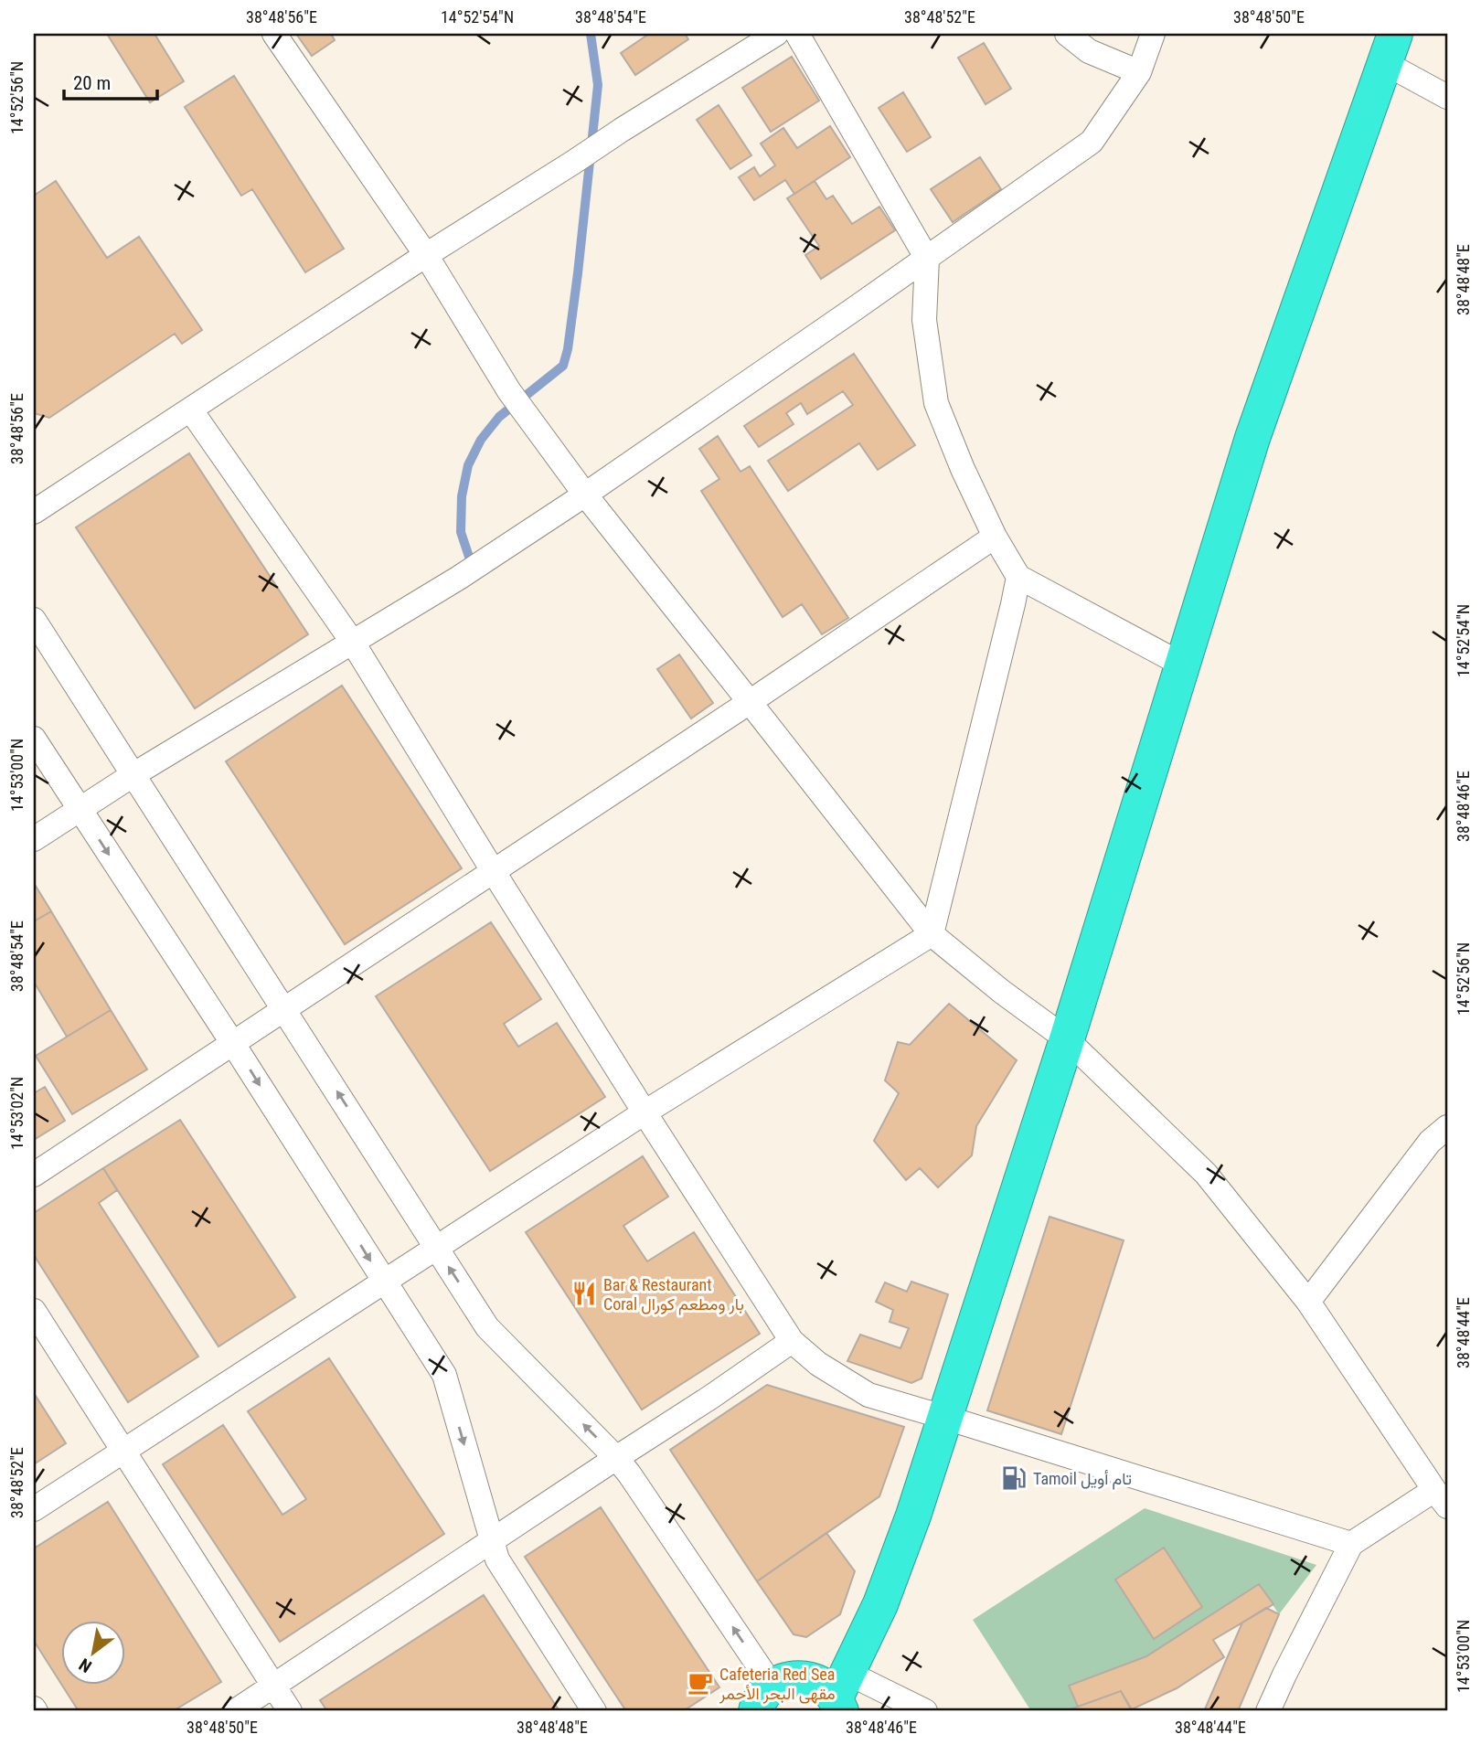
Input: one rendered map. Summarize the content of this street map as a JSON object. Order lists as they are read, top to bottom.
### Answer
{
  "places": {
    "restaurant": ["Bar & Restaurant Coral بار ومطعم كورال"],
    "fuel station": ["Tamoil تام أويل"],
    "cafe": ["Cafeteria Red Sea مقهى البحر الأحمر"]
  },
  "scale_bar": "20 m",
  "north": "bottom left",
  "coordinates": [
    "38°48'56\"E",
    "14°52'54\"N",
    "38°48'54\"E",
    "38°48'52\"E",
    "38°48'50\"E",
    "14°52'56\"N",
    "38°48'48\"E",
    "14°53'00\"N",
    "38°48'46\"E",
    "14°53'02\"N",
    "38°48'44\"E"
  ]
}
